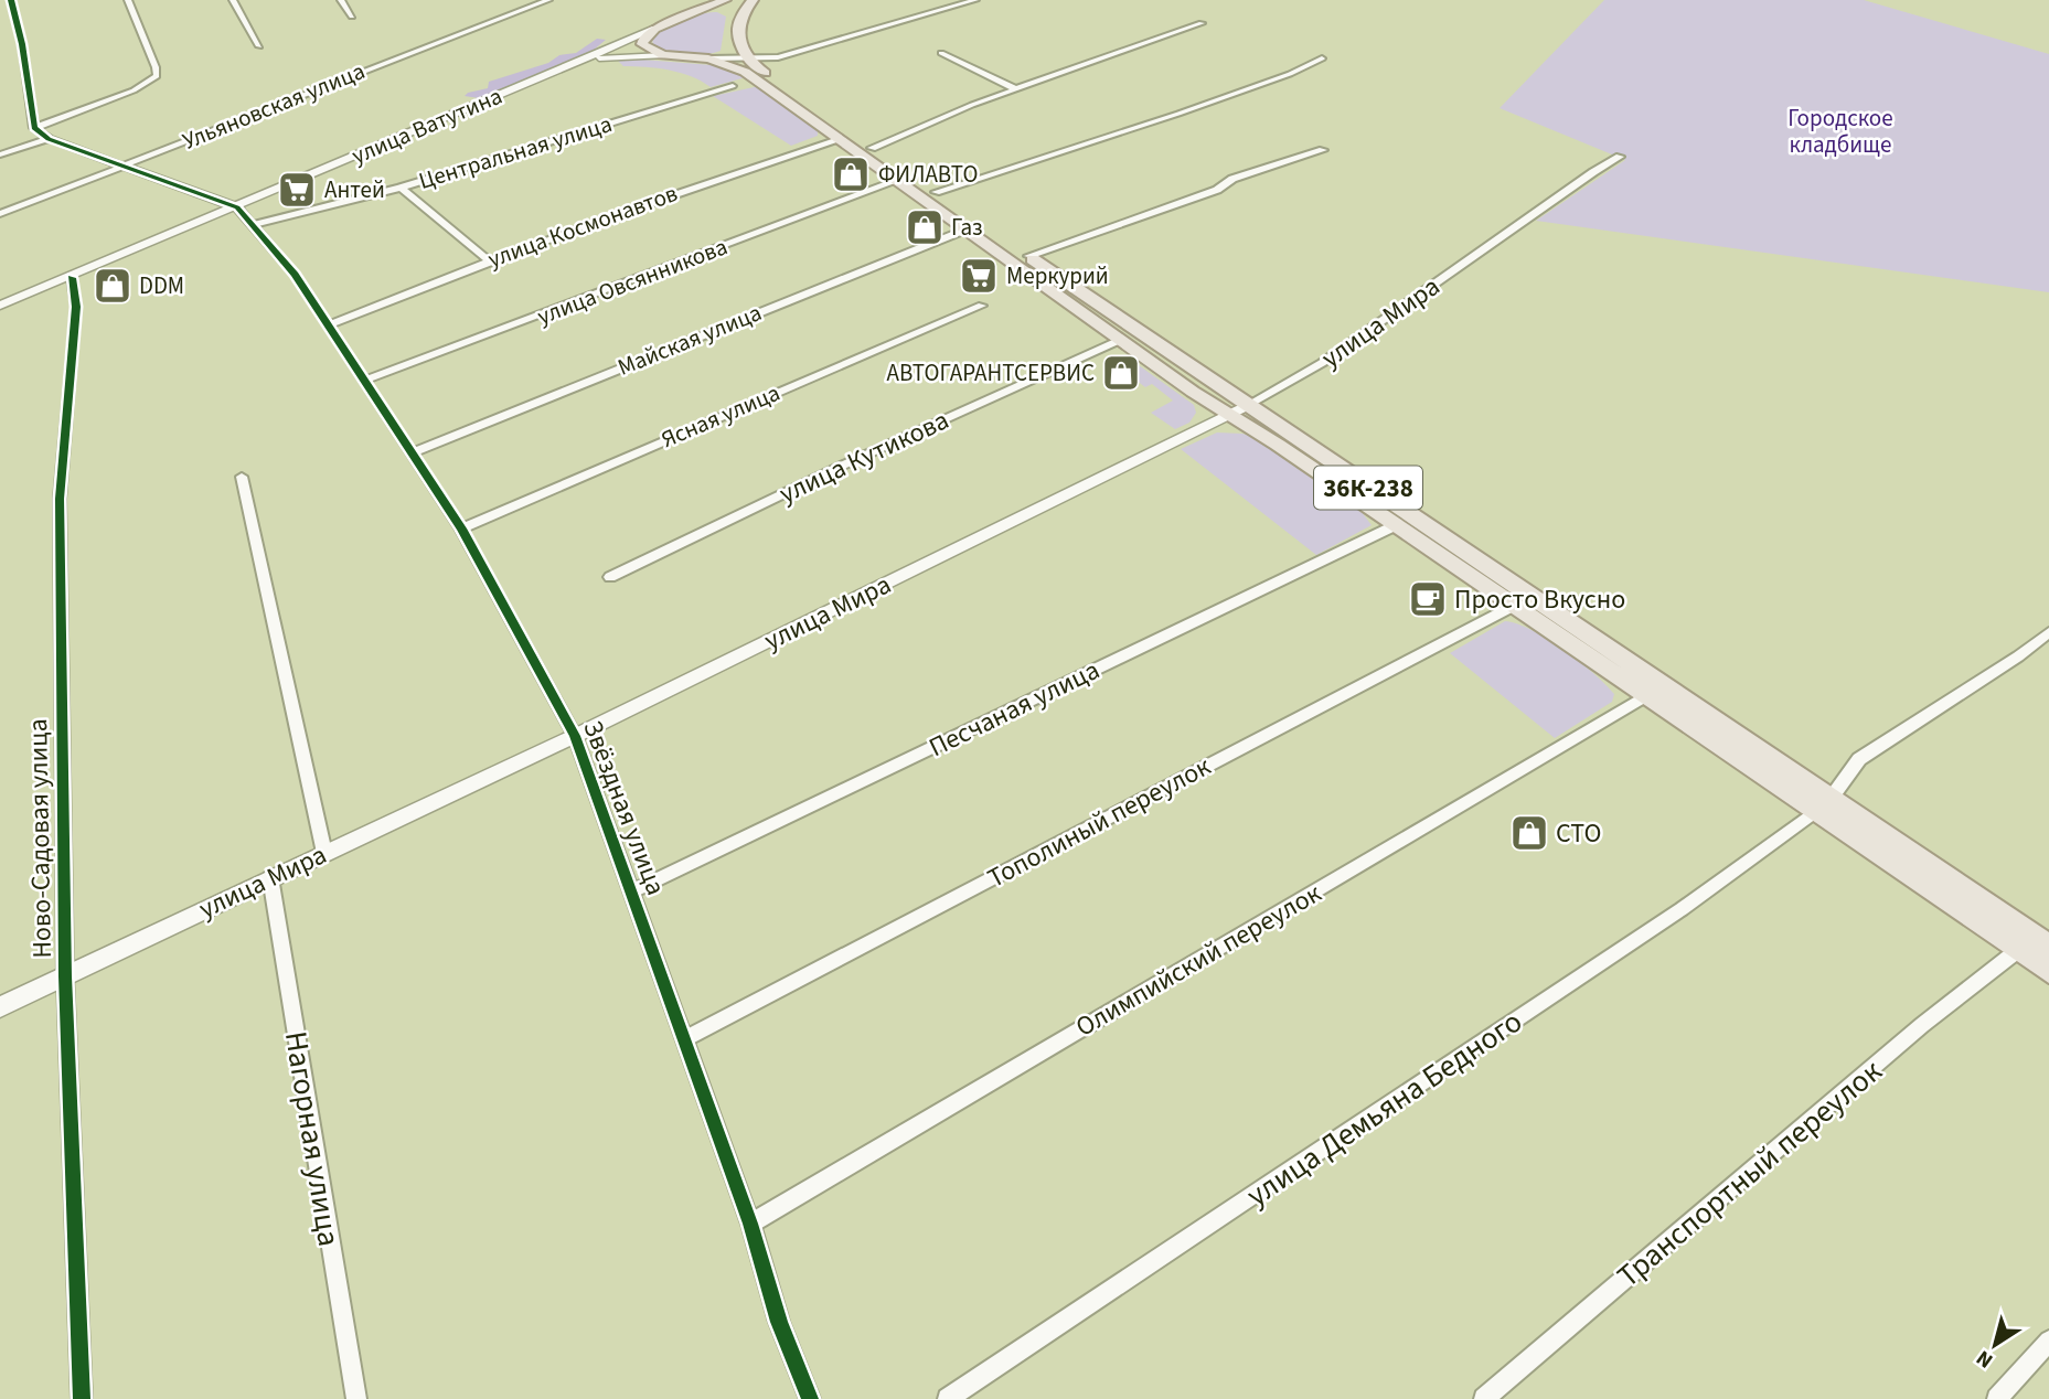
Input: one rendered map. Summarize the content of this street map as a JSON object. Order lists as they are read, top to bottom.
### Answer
{
  "streets": {
    "main road": ["улица Ватутина", "улица Мира", "36К-238"],
    "street": [
      "Ульяновская улица",
      "Центральная улица",
      "улица Космонавтов",
      "улица Овсянникова",
      "Майская улица",
      "Ясная улица",
      "улица Кутикова",
      "Песчаная улица",
      "Звёздная улица",
      "Тополиный переулок",
      "Ново-Садовая улица",
      "Олимпийский переулок",
      "улица Демьяна Бедного",
      "Нагорная улица",
      "Транспортный переулок"
    ]
  },
  "crossings": [
    ["улица Ватутина", "Звёздная улица"],
    ["улица Ватутина", "Ново-Садовая улица"],
    ["Центральная улица", "Звёздная улица"],
    ["улица Космонавтов", "Звёздная улица"],
    ["улица Овсянникова", "Звёздная улица"],
    ["улица Мира", "36К-238"],
    ["улица Мира", "Звёздная улица"],
    ["улица Мира", "Ново-Садовая улица"],
    ["улица Мира", "Нагорная улица"],
    ["Майская улица", "Звёздная улица"],
    ["Ясная улица", "Звёздная улица"],
    ["36К-238", "улица Демьяна Бедного"],
    ["Песчаная улица", "Звёздная улица"],
    ["Звёздная улица", "Тополиный переулок"],
    ["Звёздная улица", "Олимпийский переулок"]
  ],
  "parks": ["Городское кладбище"],
  "places": {
    "shop": [
      "ФИЛАВТО",
      "Газ",
      "DDM",
      "АВТОГАРАНТСЕРВИС",
      "СТО"
    ],
    "supermarket": ["Антей", "Меркурий"],
    "cafe": ["Просто Вкусно"]
  },
  "north": "bottom left"
}
